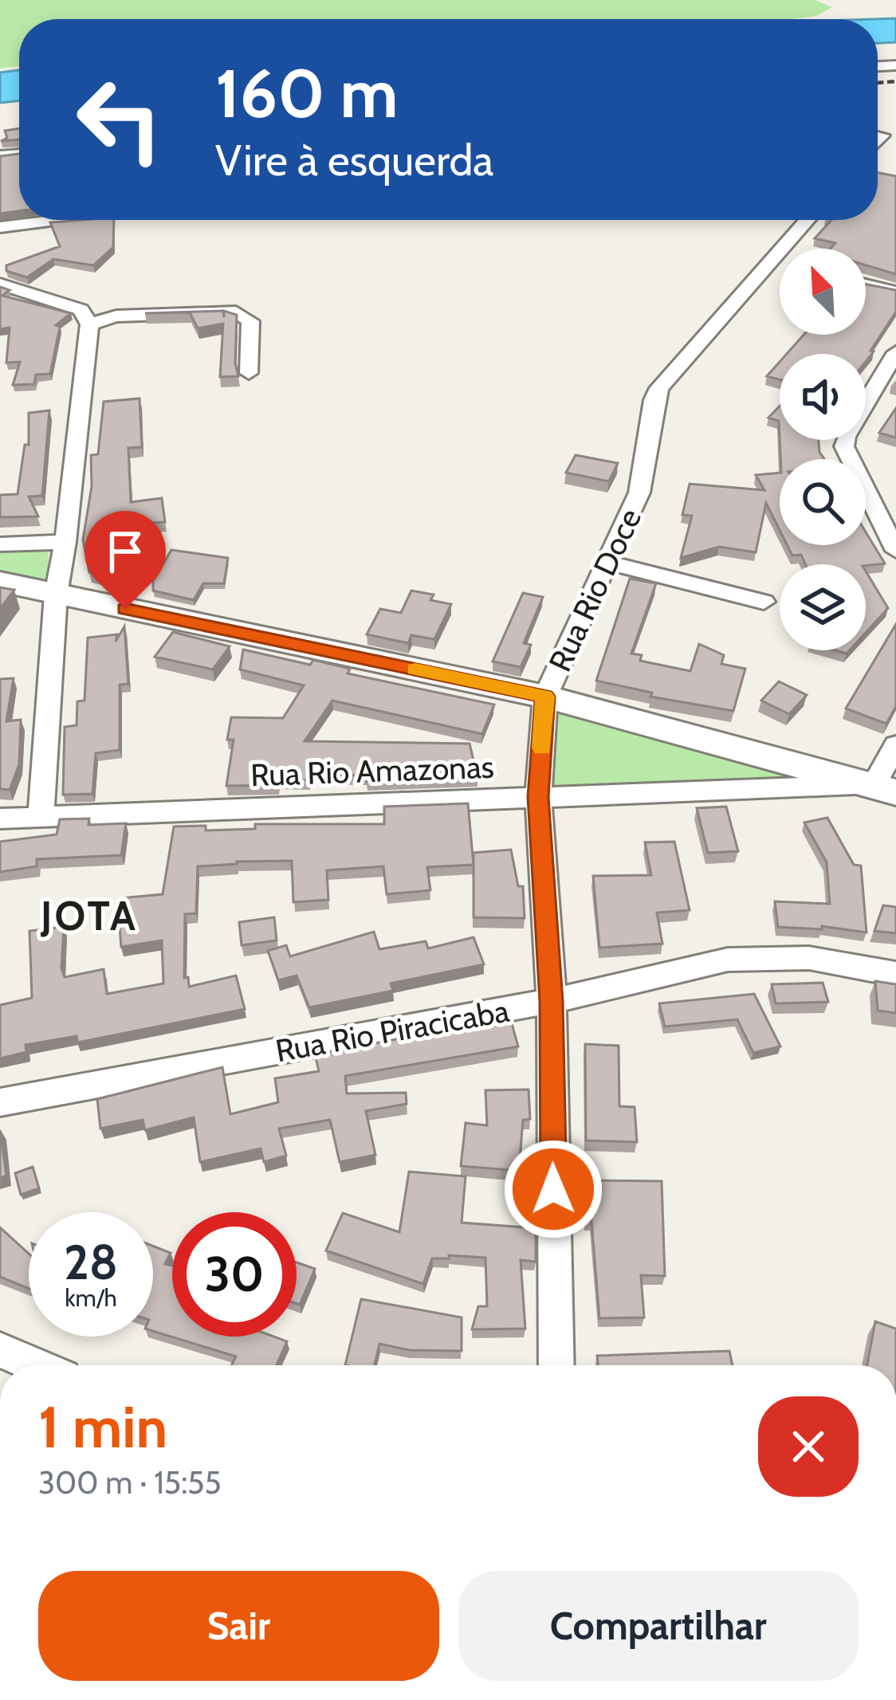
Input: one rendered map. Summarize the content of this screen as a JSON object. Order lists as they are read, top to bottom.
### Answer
{
  "streets": {
    "street": ["Rua Rio Doce", "Rua Rio Amazonas", "Rua Rio Piracicaba"]
  },
  "crossings": [
    ["Rua Rio Doce", "Rua Rio Amazonas"],
    ["Rua Rio Doce", "Rua Rio Piracicaba"]
  ],
  "districts": ["JOTA"],
  "north": "top left",
  "page": {
    "turn": ["160 m", "Vire à esquerda"],
    "speed": "28 km/h",
    "limit": "30",
    "heading": ["1 min", "300 m · 15:55"],
    "buttons": ["Sair", "Compartilhar"]
  }
}
